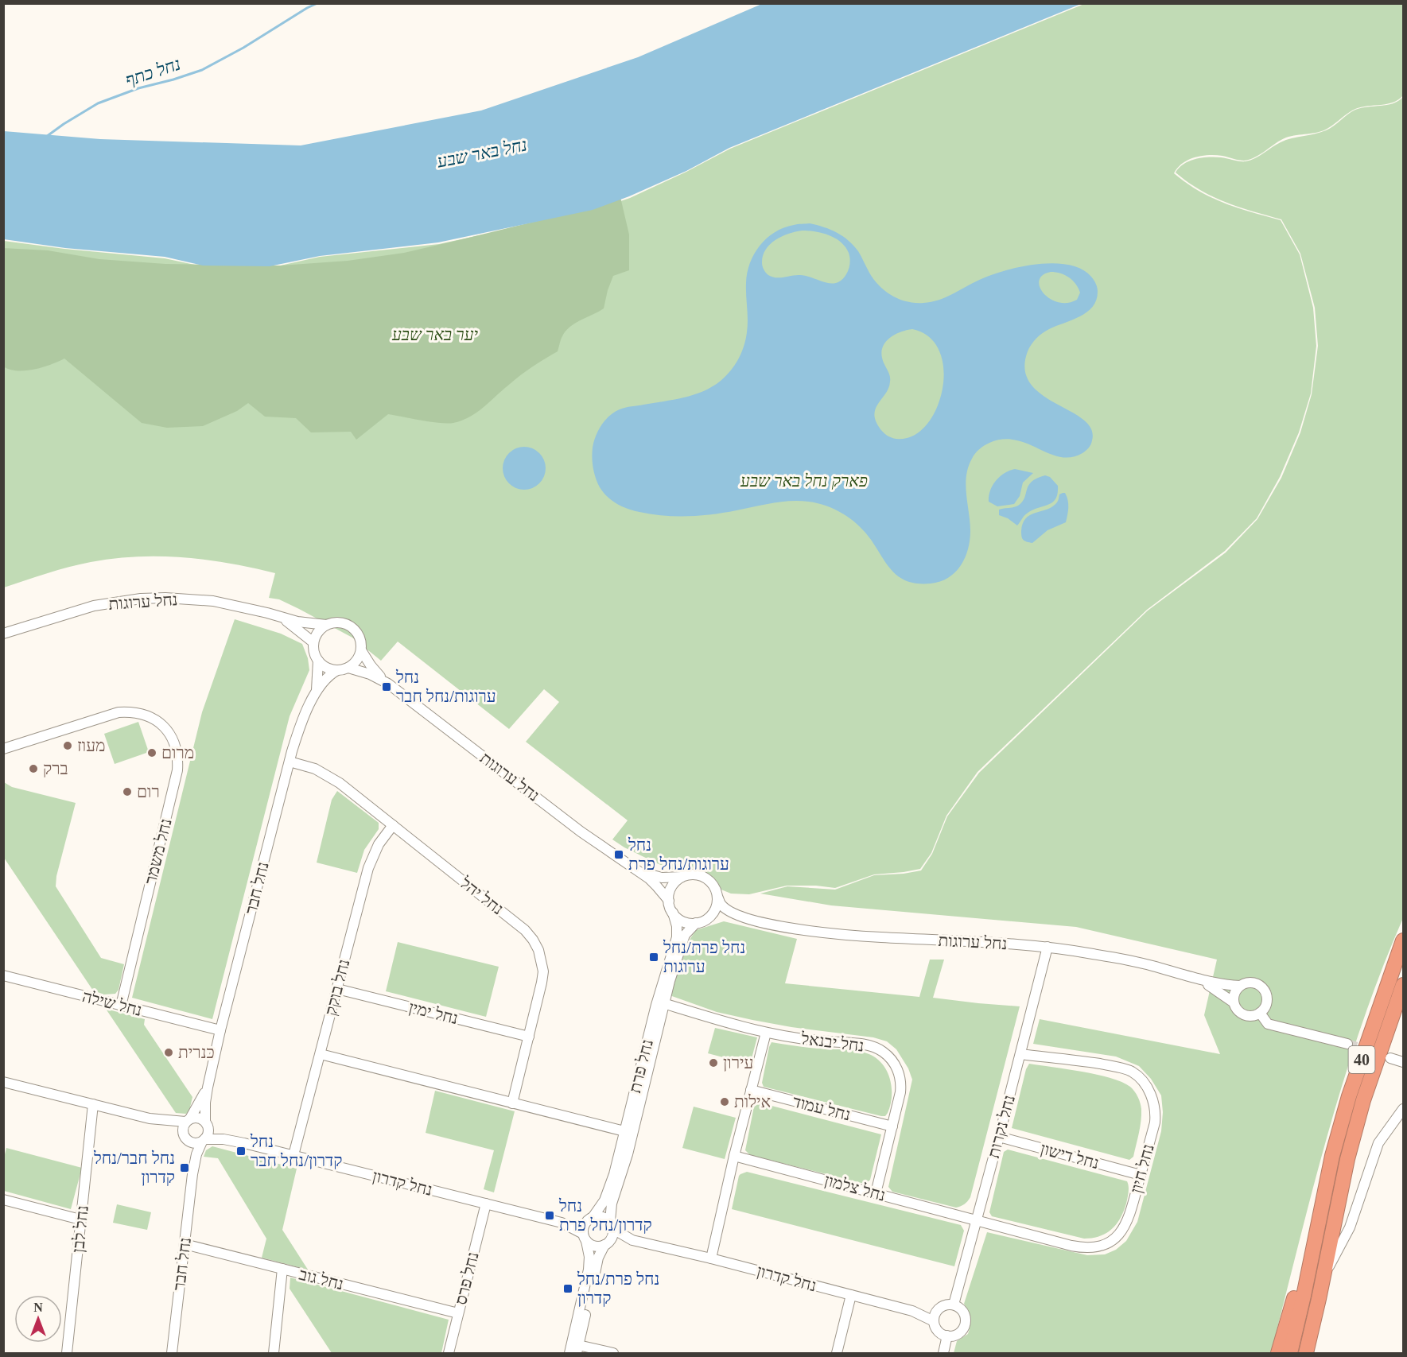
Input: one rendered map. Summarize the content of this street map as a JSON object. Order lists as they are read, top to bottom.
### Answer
{
  "streets": {
    "highway": ["40"],
    "street": [
      "נחל ערוגות",
      "נחל משמר",
      "נחל חבר",
      "נחל יהל",
      "נחל בוקק",
      "נחל שילה",
      "נחל ימין",
      "נחל יבנאל",
      "נחל פרת",
      "נחל עמוד",
      "נחל נקרות",
      "נחל דישון",
      "נחל חיון",
      "נחל קדרון",
      "נחל צלמון",
      "נחל לבן",
      "נחל פרס",
      "נחל גוב"
    ]
  },
  "crossings": [
    ["נחל ערוגות", "נחל חבר"],
    ["נחל ערוגות", "נחל פרת"],
    ["נחל ערוגות", "נחל נקרות"],
    ["נחל משמר", "נחל שילה"],
    ["נחל חבר", "נחל יהל"],
    ["נחל חבר", "נחל שילה"],
    ["נחל חבר", "נחל קדרון"],
    ["נחל חבר", "נחל גוב"],
    ["נחל יהל", "נחל בוקק"],
    ["נחל יהל", "נחל ימין"],
    ["נחל בוקק", "נחל ימין"],
    ["נחל בוקק", "נחל קדרון"],
    ["נחל יבנאל", "נחל פרת"],
    ["נחל יבנאל", "נחל עמוד"],
    ["נחל יבנאל", "נחל צלמון"],
    ["נחל פרת", "נחל קדרון"],
    ["נחל נקרות", "נחל דישון"],
    ["נחל נקרות", "נחל חיון"],
    ["נחל נקרות", "נחל קדרון"],
    ["נחל נקרות", "נחל צלמון"],
    ["נחל דישון", "נחל חיון"],
    ["נחל חיון", "נחל צלמון"],
    ["נחל קדרון", "נחל פרס"],
    ["נחל פרס", "נחל גוב"]
  ],
  "water": ["נחל כתף", "נחל באר שבע"],
  "parks": ["יער באר שבע", "פארק נחל באר שבע"],
  "places": {
    "transit": [
      "נחל ערוגות/נחל חבר",
      "נחל ערוגות/נחל פרת",
      "נחל פרת/נחל ערוגות",
      "נחל קדרון/נחל חבר",
      "נחל חבר/נחל קדרון",
      "נחל קדרון/נחל פרת",
      "נחל פרת/נחל קדרון"
    ],
    "other": [
      "מעוז",
      "מרום",
      "ברק",
      "רום",
      "כנרית",
      "עירון",
      "אילות"
    ]
  },
  "north": "top"
}
